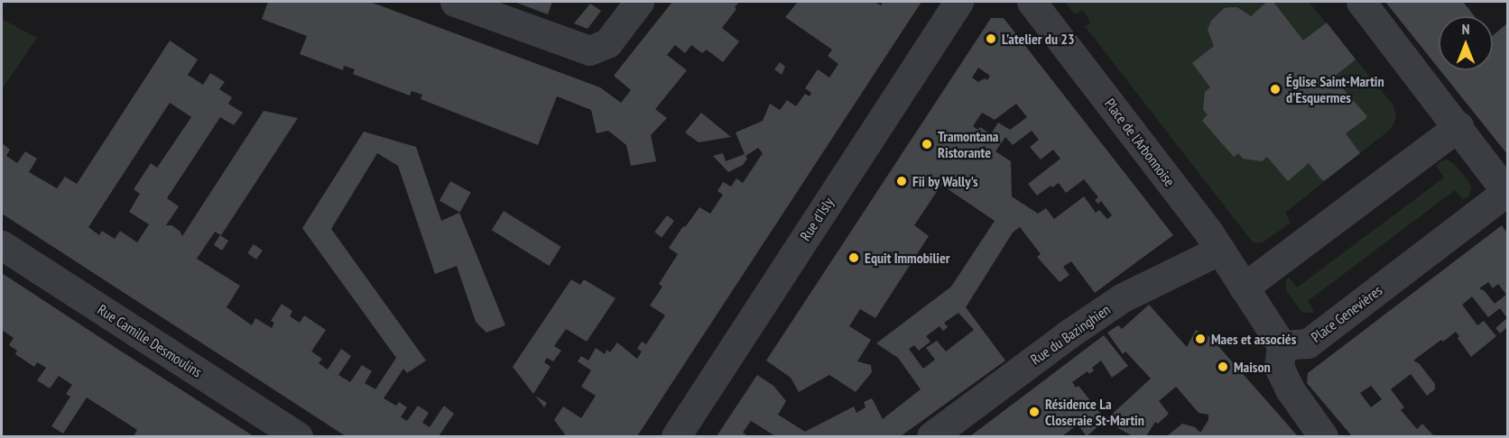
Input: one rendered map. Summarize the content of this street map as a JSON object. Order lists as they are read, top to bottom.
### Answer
{
  "streets": {
    "street": [
      "Place de l'Arbonnoise",
      "Rue d'Isly",
      "Place Genevières",
      "Rue du Bazinghien",
      "Rue Camille Desmoulins"
    ]
  },
  "crossings": [
    ["Place de l'Arbonnoise", "Rue du Bazinghien"]
  ],
  "places": [
    "L'atelier du 23",
    "Église Saint-Martin d'Esquermes",
    "Tramontana Ristorante",
    "Fii by Wally's",
    "Equit Immobilier",
    "Maes et associés",
    "Maison",
    "Résidence La Closeraie St-Martin"
  ],
  "north": "top"
}
